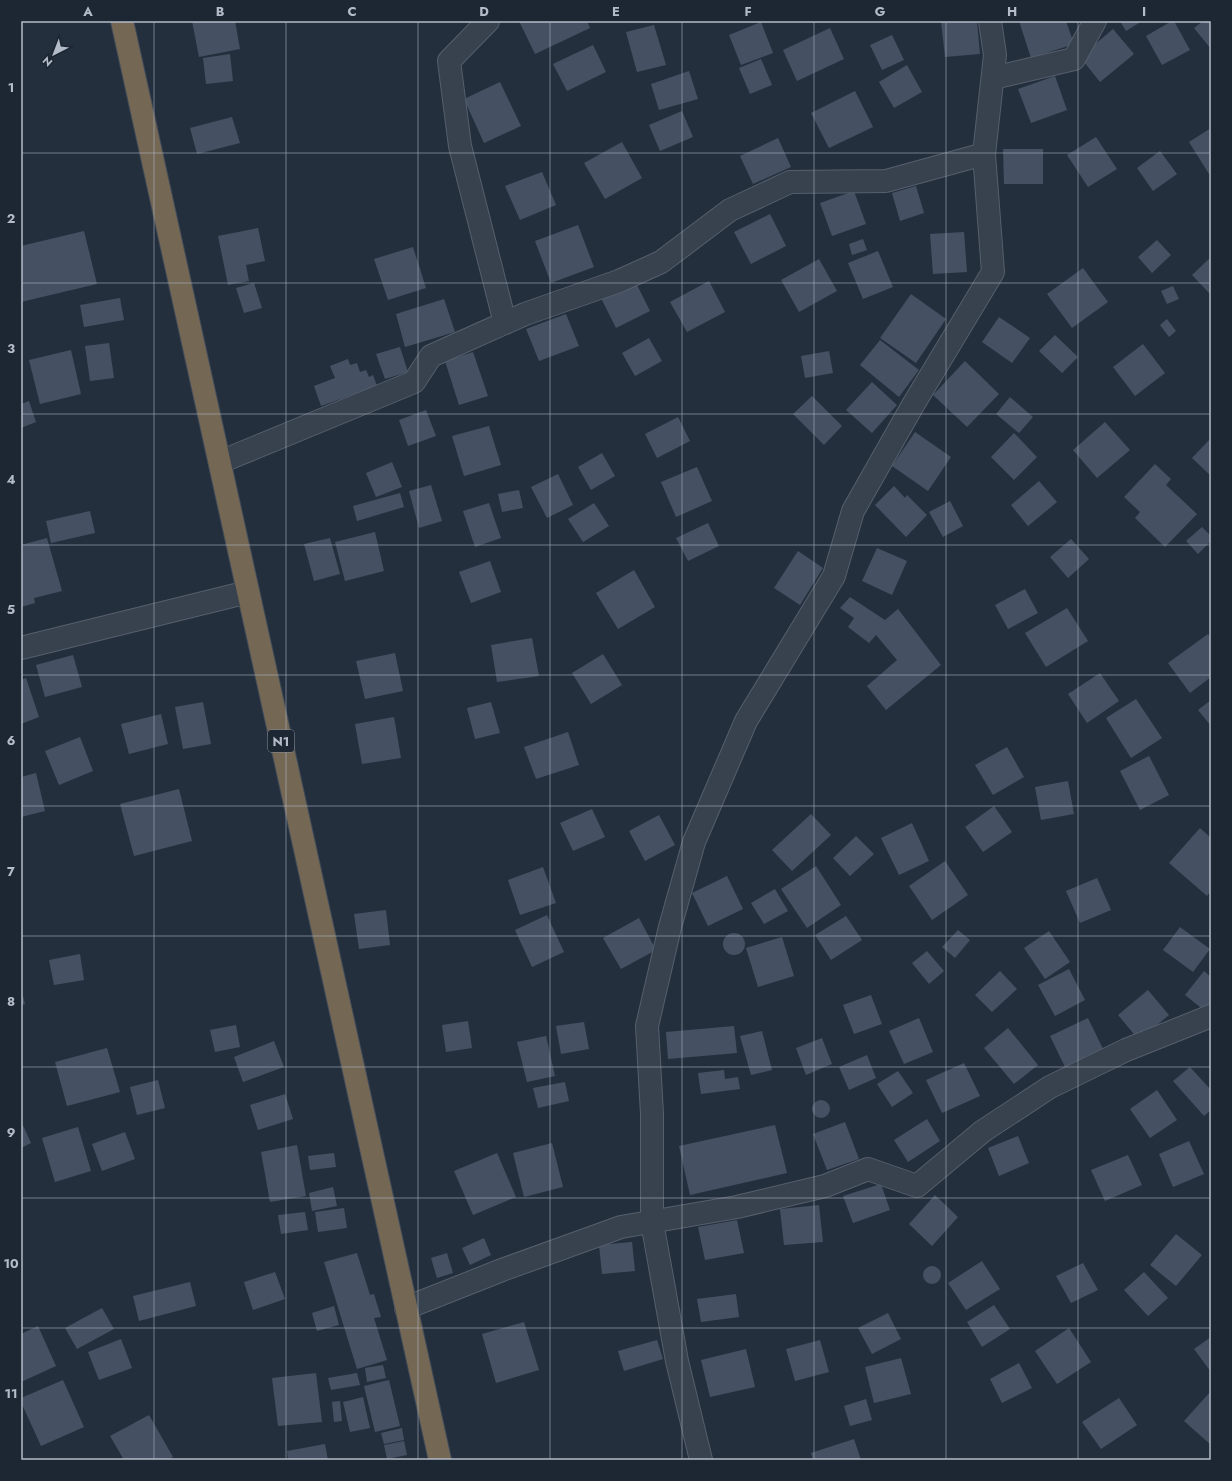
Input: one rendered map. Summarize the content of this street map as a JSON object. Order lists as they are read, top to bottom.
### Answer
{
  "streets": {
    "highway": ["N1"]
  },
  "north": "bottom left",
  "grid": {
    "columns": [
      "A",
      "B",
      "C",
      "D",
      "E",
      "F",
      "G",
      "H",
      "I"
    ],
    "rows": [
      "1",
      "2",
      "3",
      "4",
      "5",
      "6",
      "7",
      "8",
      "9",
      "10",
      "11"
    ]
  }
}
